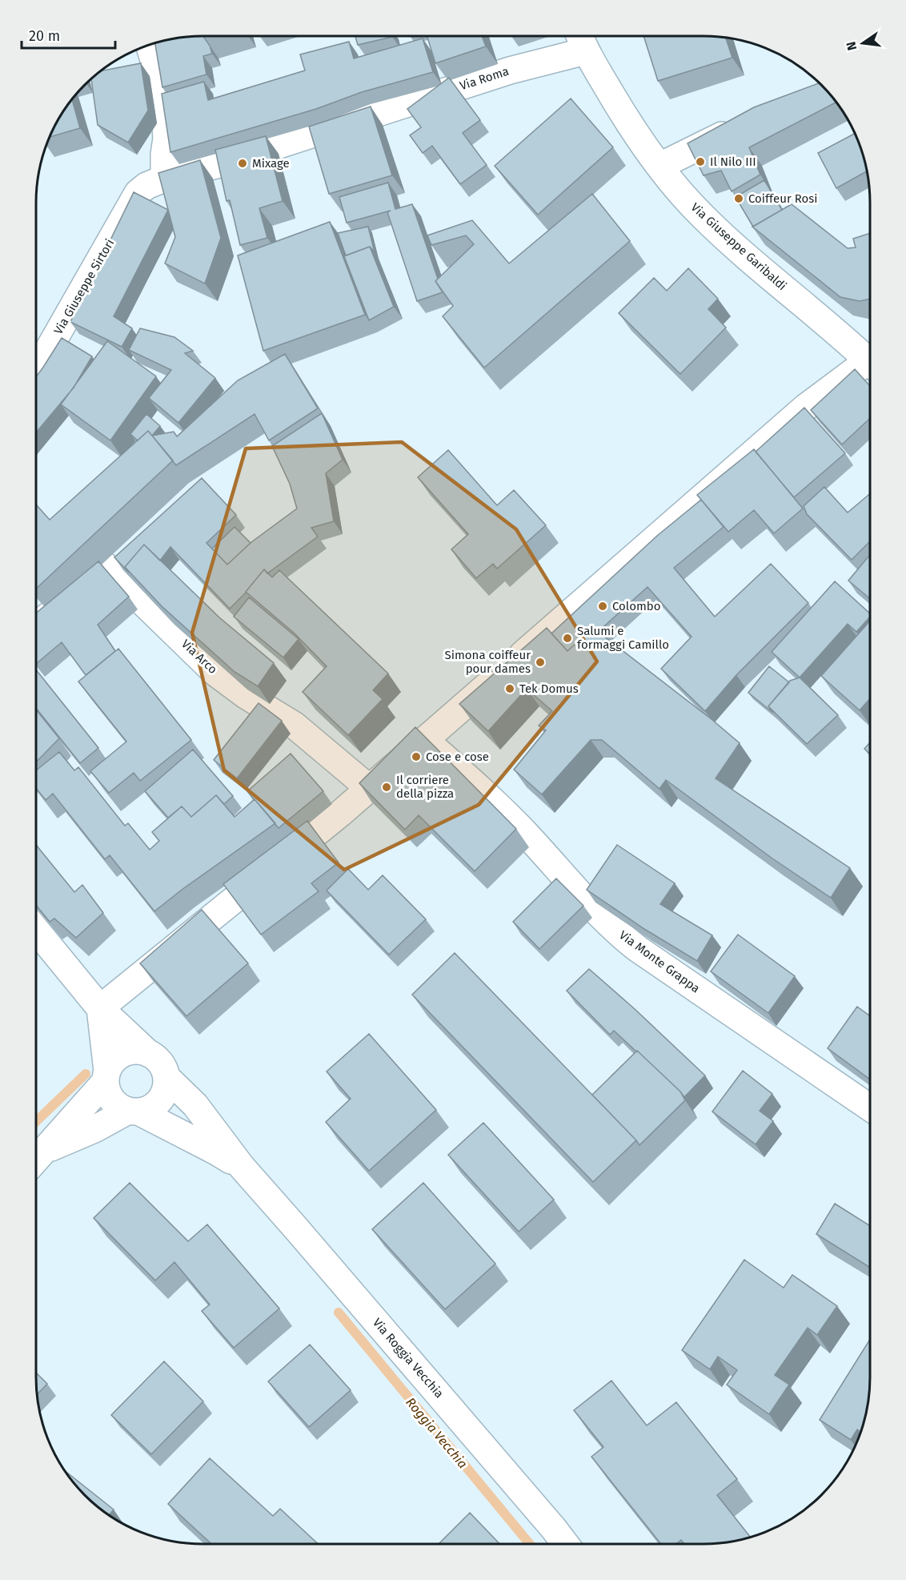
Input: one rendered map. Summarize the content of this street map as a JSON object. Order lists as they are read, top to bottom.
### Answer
{
  "streets": {
    "street": [
      "Via Roma",
      "Via Giuseppe Garibaldi",
      "Via Giuseppe Sirtori",
      "Via Arco",
      "Via Monte Grappa",
      "Via Roggia Vecchia"
    ]
  },
  "crossings": [
    ["Via Roma", "Via Giuseppe Garibaldi"],
    ["Via Roma", "Via Giuseppe Sirtori"]
  ],
  "water": ["Roggia Vecchia"],
  "places": [
    "Il Nilo III",
    "Mixage",
    "Coiffeur Rosi",
    "Colombo",
    "Salumi e formaggi Camillo",
    "Simona coiffeur pour dames",
    "Tek Domus",
    "Cose e cose",
    "Il corriere della pizza"
  ],
  "scale_bar": "20 m",
  "north": "left"
}
